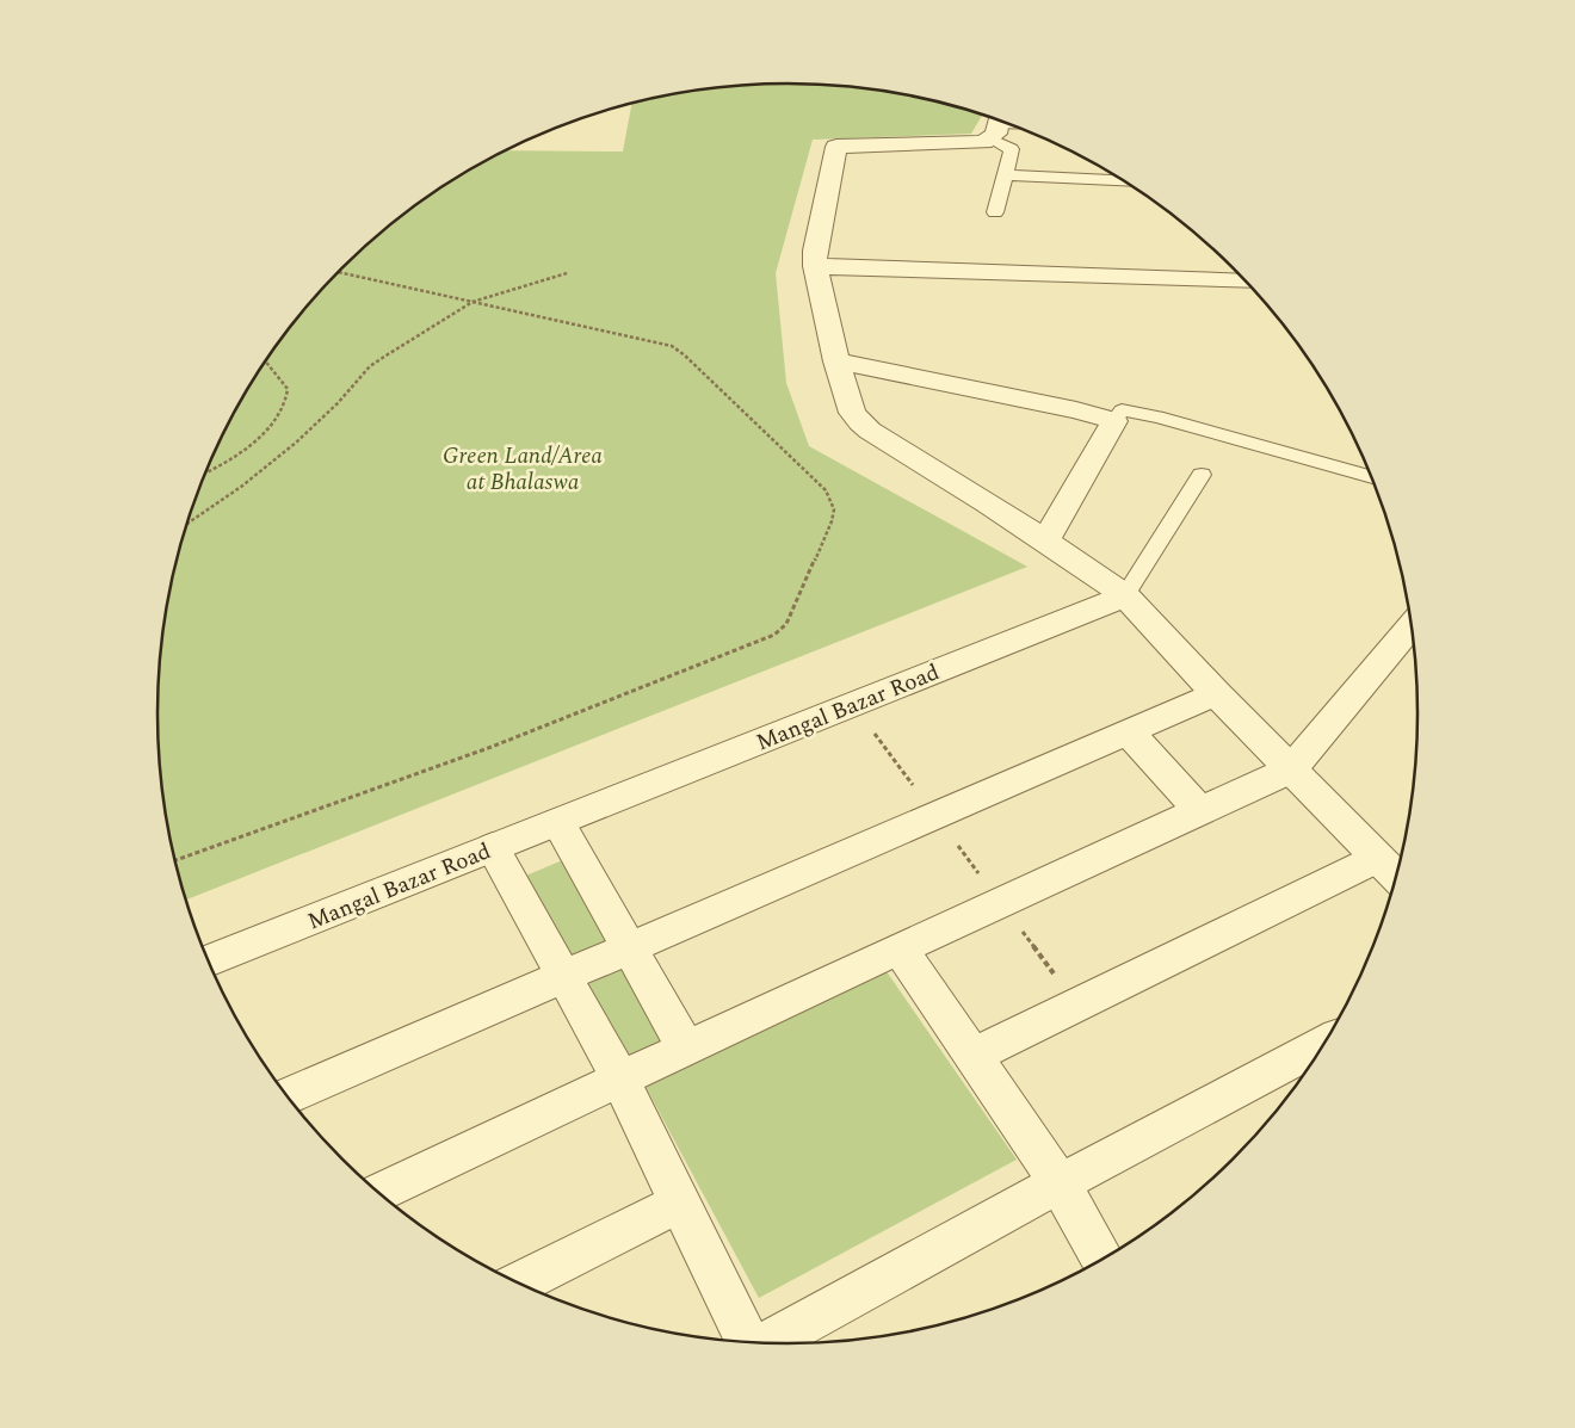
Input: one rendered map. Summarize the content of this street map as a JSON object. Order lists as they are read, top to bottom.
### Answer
{
  "streets": {
    "street": ["Mangal Bazar Road"]
  },
  "parks": ["Green Land/Area at Bhalaswa"]
}
